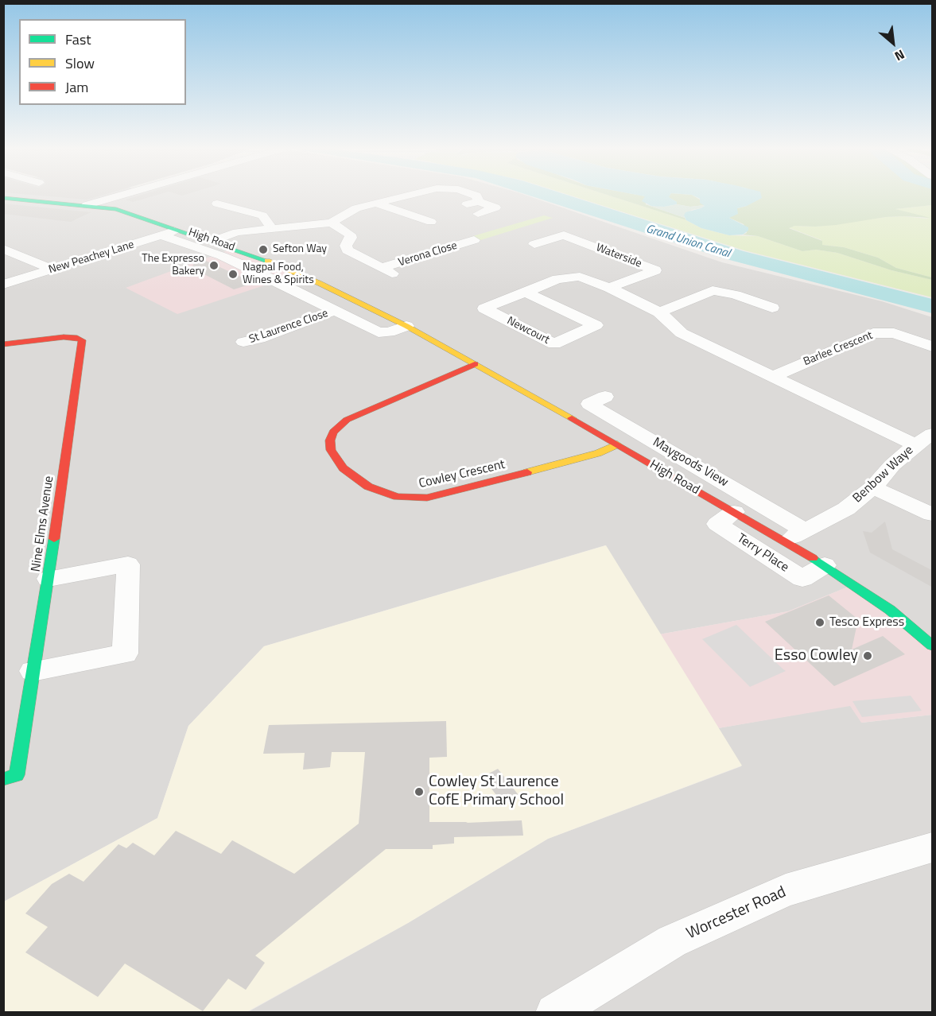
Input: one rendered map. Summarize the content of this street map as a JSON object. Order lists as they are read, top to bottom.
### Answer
{
  "streets": {
    "main road": ["High Road", "Cowley Crescent", "Nine Elms Avenue"],
    "street": [
      "Verona Close",
      "Waterside",
      "New Peachey Lane",
      "St Laurence Close",
      "Newcourt",
      "Barlee Crescent",
      "Maygoods View",
      "Benbow Waye",
      "Terry Place",
      "Worcester Road"
    ]
  },
  "crossings": [
    ["High Road", "New Peachey Lane"],
    ["High Road", "St Laurence Close"],
    ["High Road", "Cowley Crescent"],
    ["High Road", "Benbow Waye"],
    ["High Road", "Terry Place"],
    ["Waterside", "Newcourt"],
    ["Maygoods View", "Benbow Waye"]
  ],
  "water": ["Grand Union Canal"],
  "places": [
    "Sefton Way",
    "The Expresso Bakery",
    "Nagpal Food, Wines & Spirits",
    "Tesco Express",
    "Esso Cowley",
    "Cowley St Laurence CofE Primary School"
  ],
  "legend": ["Fast", "Slow", "Jam"],
  "north": "bottom right"
}
